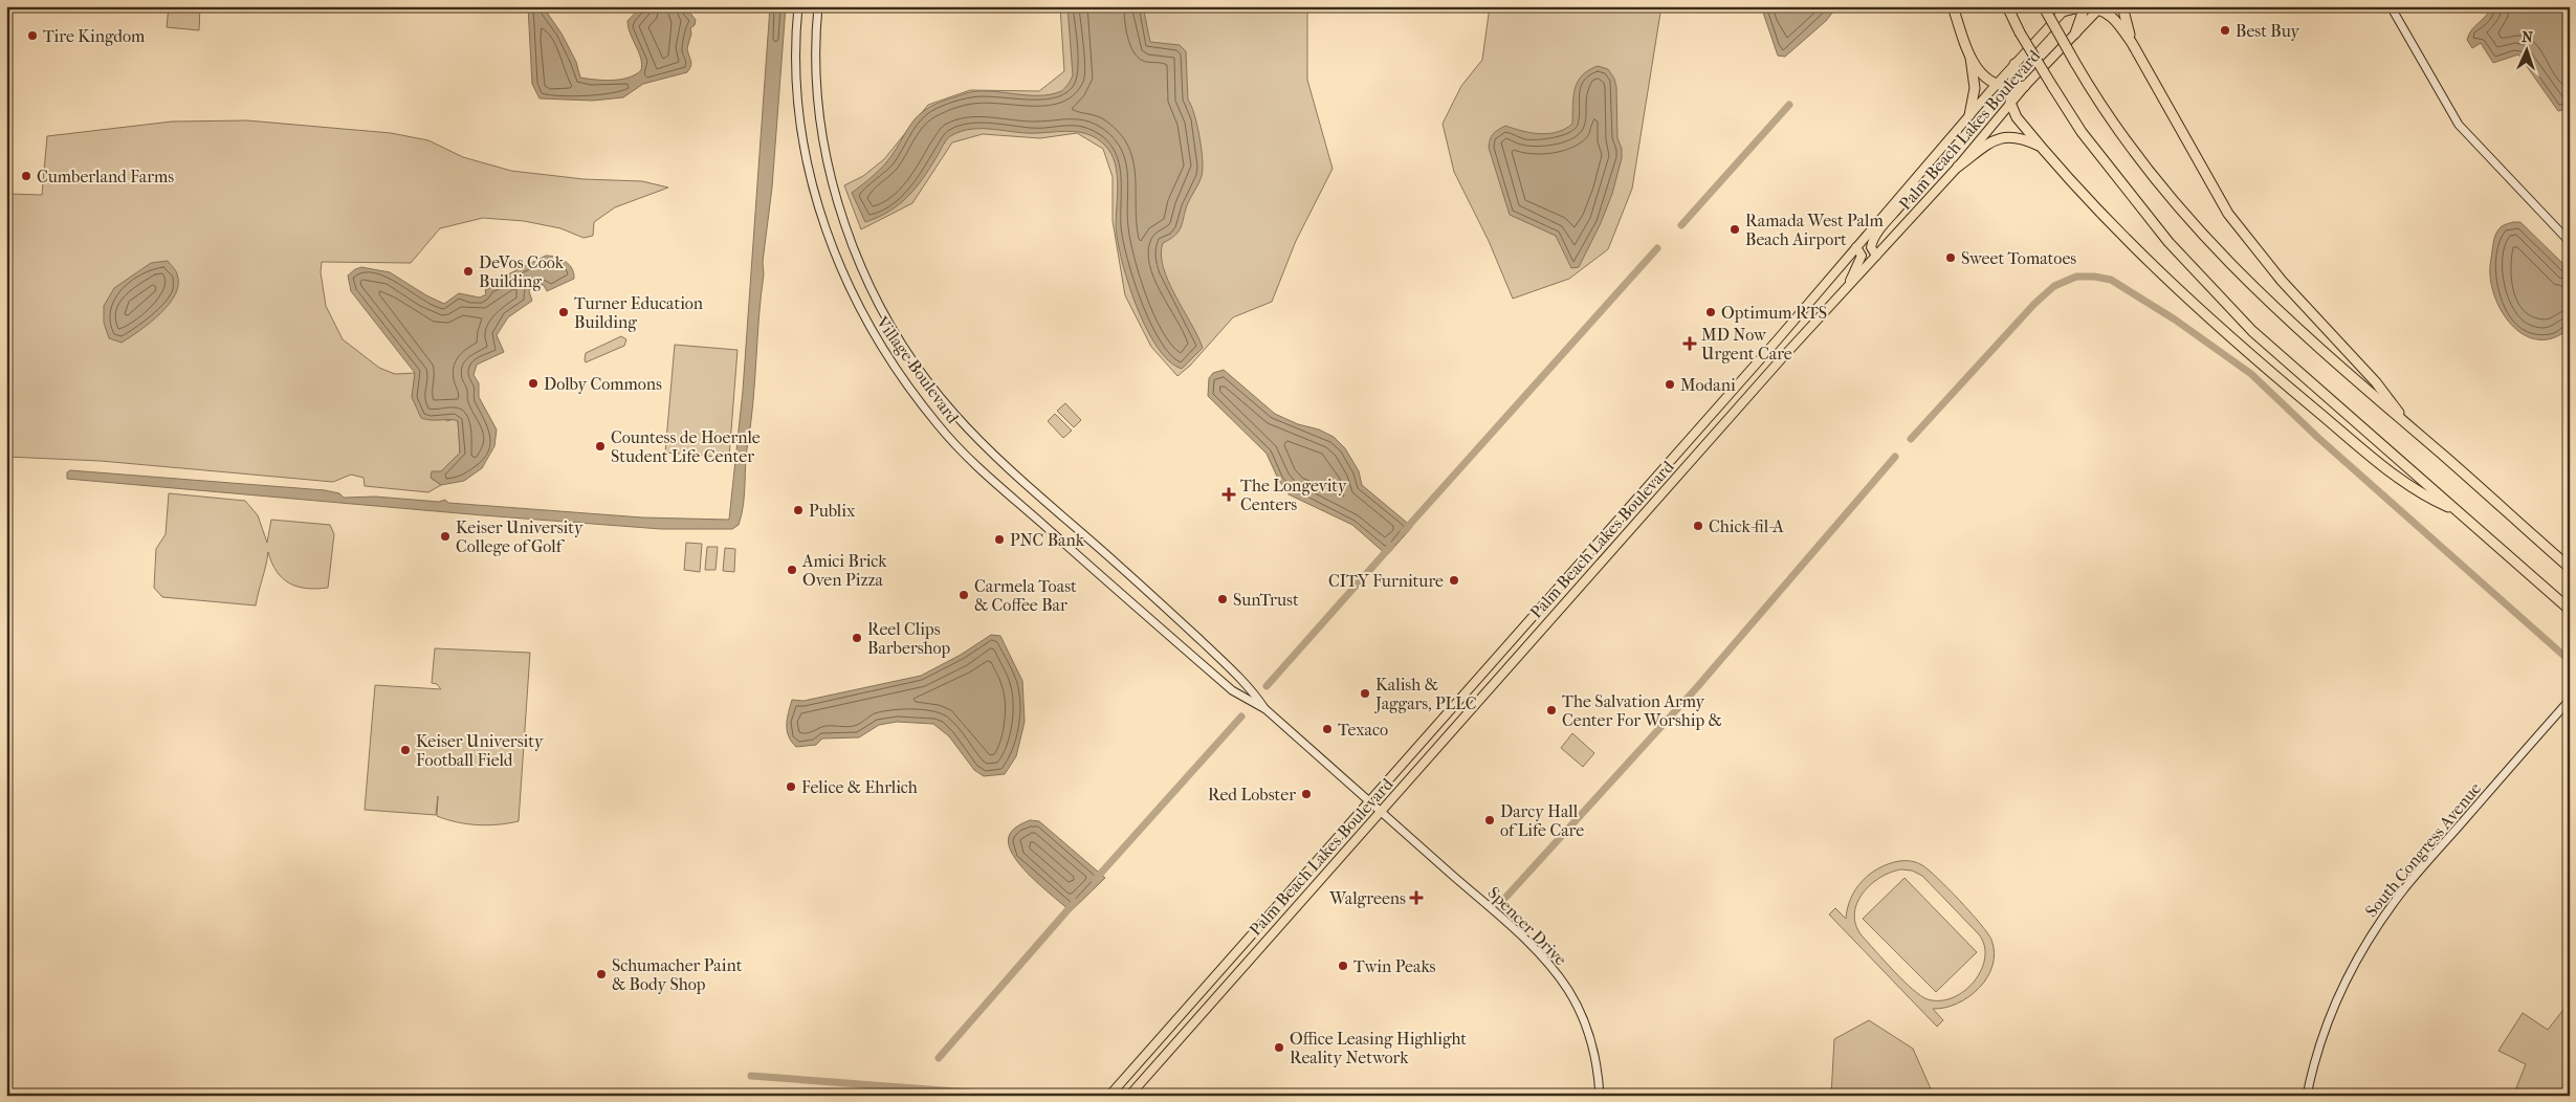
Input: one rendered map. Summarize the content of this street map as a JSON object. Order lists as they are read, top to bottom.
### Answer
{
  "streets": {
    "main road": ["Palm Beach Lakes Boulevard"],
    "street": ["Village Boulevard", "South Congress Avenue", "Spencer Drive"]
  },
  "crossings": [
    ["Palm Beach Lakes Boulevard", "Village Boulevard"],
    ["Palm Beach Lakes Boulevard", "Spencer Drive"],
    ["Village Boulevard", "Spencer Drive"]
  ],
  "places": {
    "other": [
      "Best Buy",
      "Tire Kingdom",
      "Cumberland Farms",
      "Ramada West Palm Beach Airport",
      "Sweet Tomatoes",
      "DeVos Cook Building",
      "Turner Education Building",
      "Optimum RTS",
      "Dolby Commons",
      "Modani",
      "Countess de Hoernle Student Life Center",
      "Publix",
      "Chick-fil-A",
      "Keiser University College of Golf",
      "PNC Bank",
      "Amici Brick Oven Pizza",
      "CITY Furniture",
      "Carmela Toast & Coffee Bar",
      "SunTrust",
      "Reel Clips Barbershop",
      "Kalish & Jaggars, PLLC",
      "The Salvation Army Center For Worship &",
      "Texaco",
      "Keiser University Football Field",
      "Felice & Ehrlich",
      "Red Lobster",
      "Darcy Hall of Life Care",
      "Twin Peaks",
      "Schumacher Paint & Body Shop",
      "Office Leasing Highlight Reality Network"
    ],
    "health": ["MD Now Urgent Care", "The Longevity Centers", "Walgreens"]
  },
  "north": "top"
}
